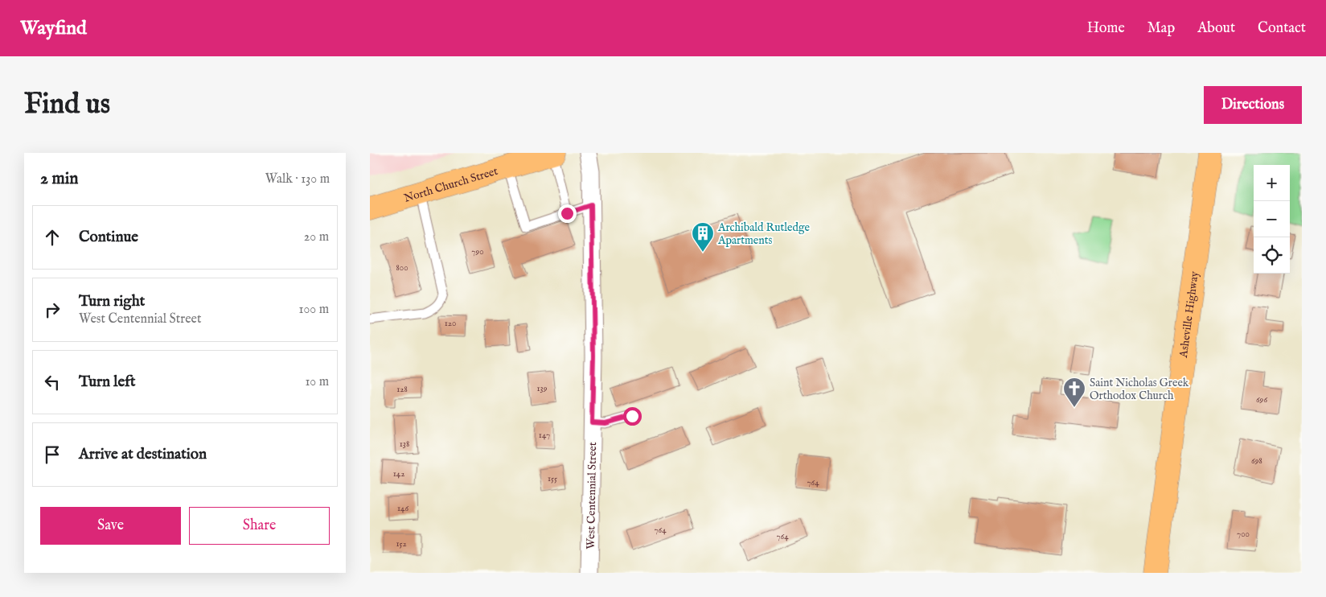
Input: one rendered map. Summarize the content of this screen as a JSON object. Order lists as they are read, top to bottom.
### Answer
{
  "streets": {
    "main road": ["North Church Street", "Asheville Highway"],
    "street": ["West Centennial Street"]
  },
  "places": {
    "building": ["Archibald Rutledge Apartments"],
    "church": ["Saint Nicholas Greek Orthodox Church"]
  },
  "house_numbers": [
    "790",
    "800",
    "120",
    "139",
    "128",
    "696",
    "147",
    "138",
    "698",
    "142",
    "155",
    "764",
    "146",
    "764",
    "700",
    "764",
    "152"
  ],
  "page": {
    "header": "Wayfind",
    "nav": [
      "Home",
      "Map",
      "About",
      "Contact"
    ],
    "buttons": [
      "Directions",
      ["Save", "Share"]
    ],
    "title": "Find us",
    "heading": ["2 min", "Walk · 130 m"],
    "map_buttons": ["+", "−"],
    "list": [
      ["Continue", "20 m"],
      ["Turn right", "West Centennial Street", "100 m"],
      ["Turn left", "10 m"],
      "Arrive at destination"
    ]
  }
}
